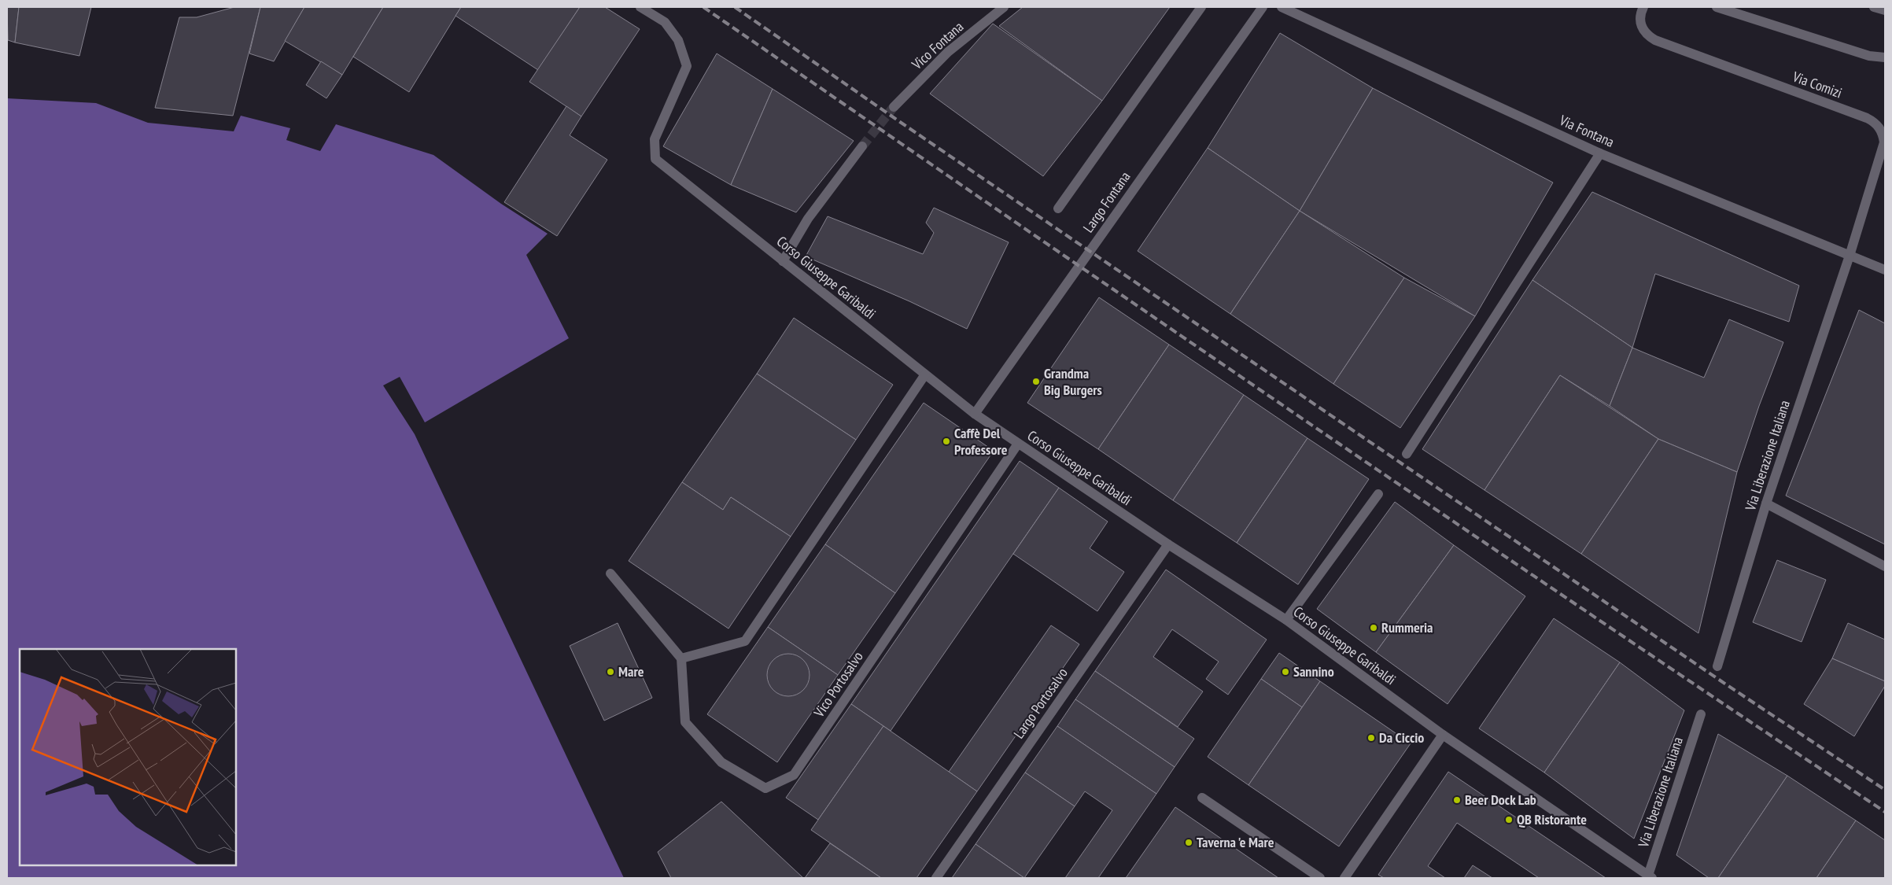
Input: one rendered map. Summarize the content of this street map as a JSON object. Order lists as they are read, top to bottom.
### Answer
{
  "streets": {
    "street": [
      "Vico Fontana",
      "Via Comizi",
      "Via Fontana",
      "Largo Fontana",
      "Corso Giuseppe Garibaldi",
      "Via Liberazione Italiana",
      "Vico Portosalvo",
      "Largo Portosalvo"
    ]
  },
  "crossings": [
    ["Via Comizi", "Via Fontana"],
    ["Via Comizi", "Via Liberazione Italiana"],
    ["Via Fontana", "Via Liberazione Italiana"],
    ["Largo Fontana", "Corso Giuseppe Garibaldi"],
    ["Corso Giuseppe Garibaldi", "Via Liberazione Italiana"],
    ["Corso Giuseppe Garibaldi", "Vico Portosalvo"],
    ["Corso Giuseppe Garibaldi", "Largo Portosalvo"]
  ],
  "places": [
    "Grandma Big Burgers",
    "Caffè Del Professore",
    "Rummeria",
    "Mare",
    "Sannino",
    "Da Ciccio",
    "Beer Dock Lab",
    "QB Ristorante",
    "Taverna 'e Mare"
  ]
}
